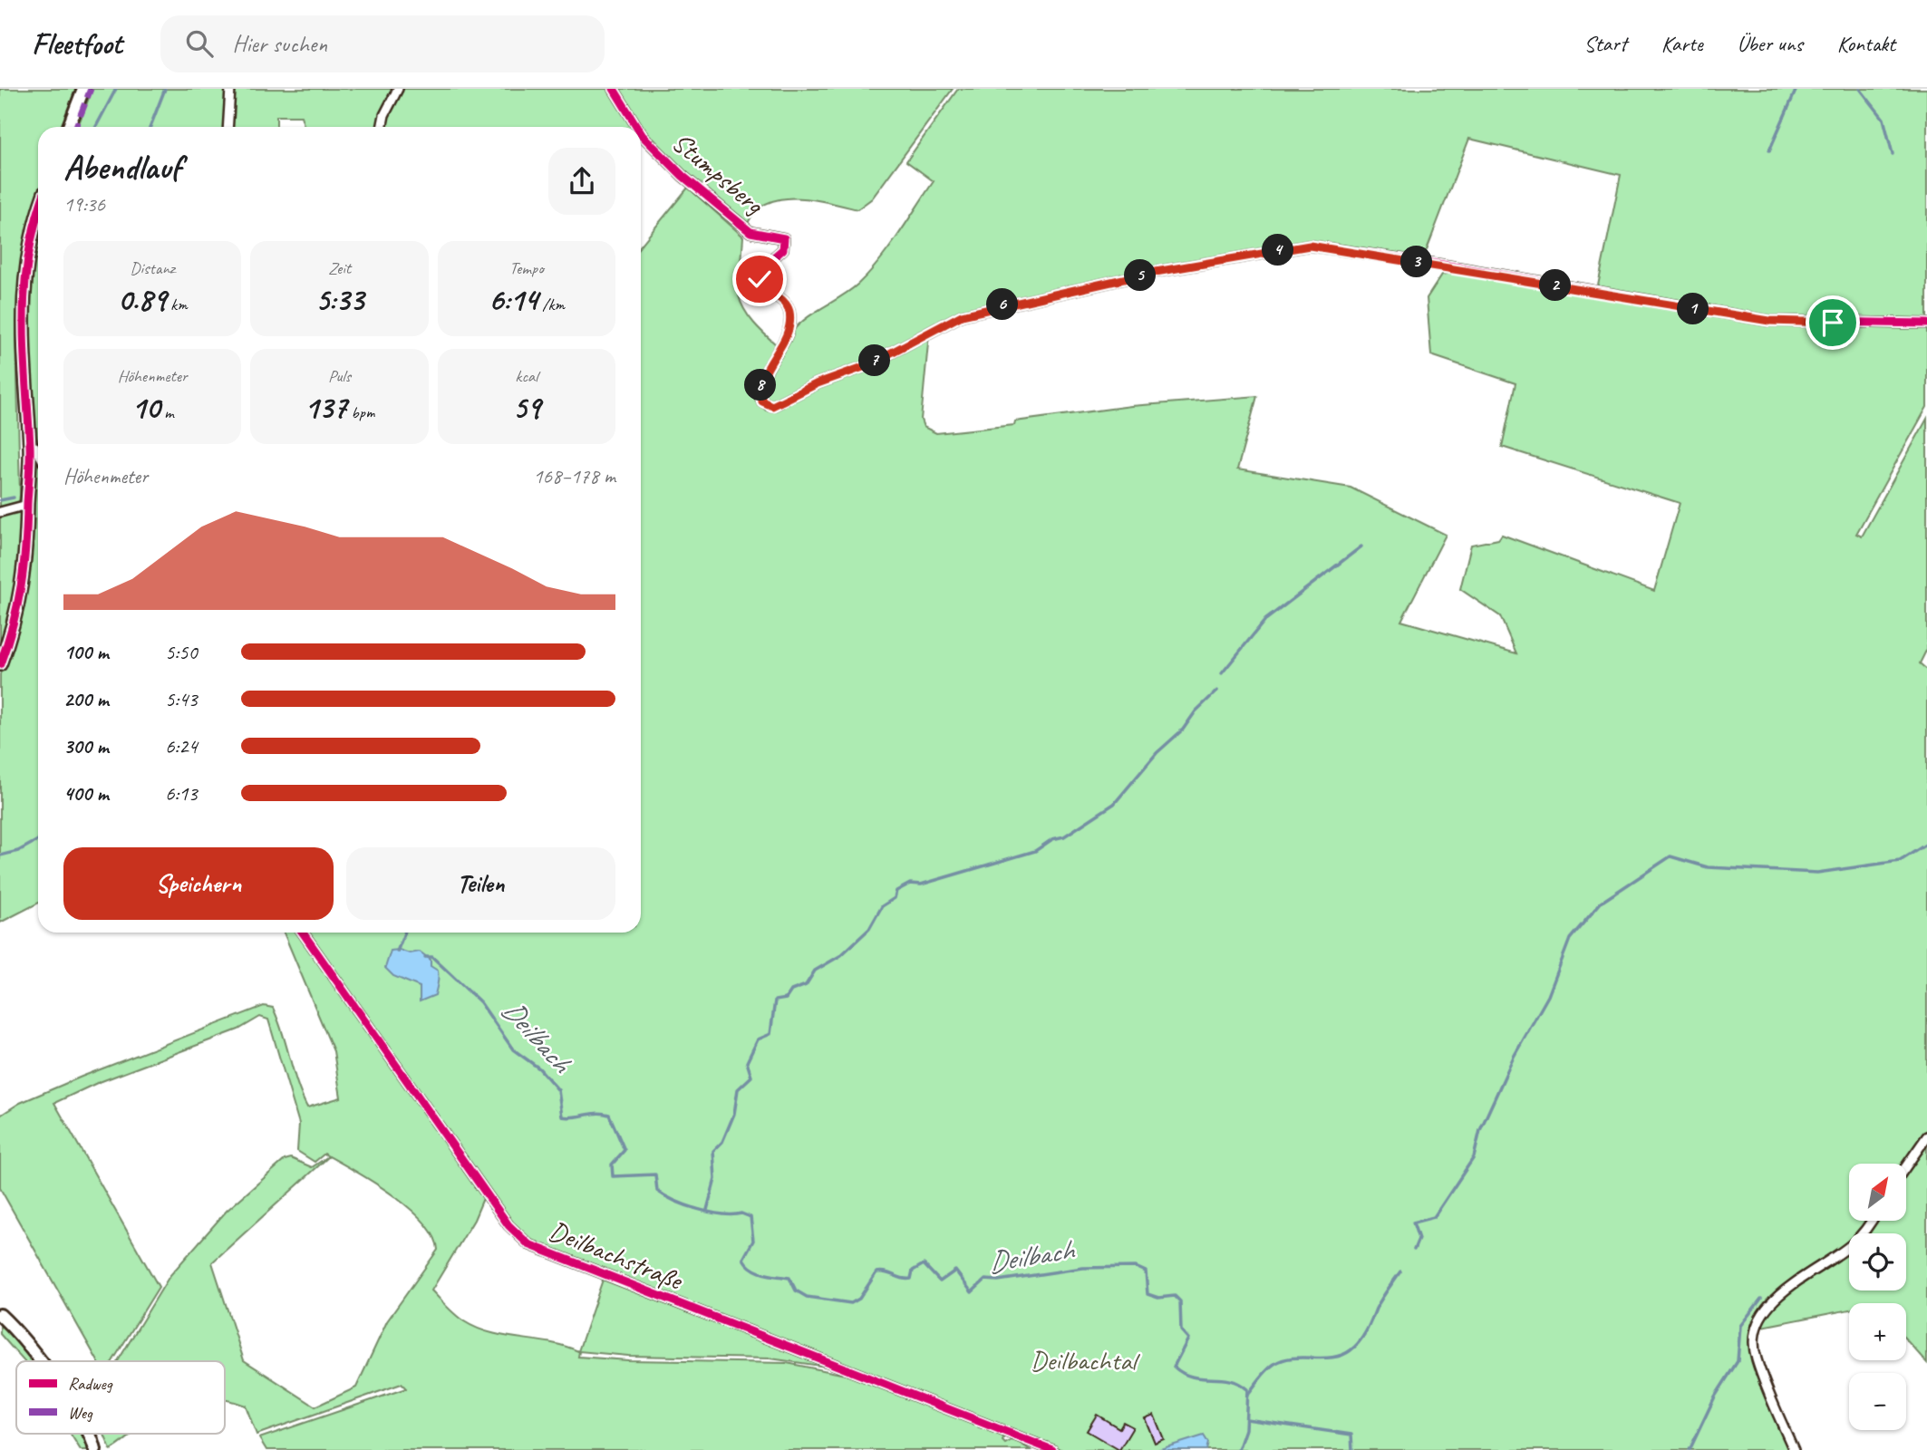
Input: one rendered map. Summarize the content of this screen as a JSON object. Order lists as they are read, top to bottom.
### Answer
{
  "streets": {
    "street": ["Stumpsberg", "Deilbachstraße"]
  },
  "water": ["Deilbach"],
  "parks": ["Deilbachtal"],
  "legend": ["Radweg", "Weg"],
  "north": "top right",
  "page": {
    "header": "Fleetfoot",
    "search": "Hier suchen",
    "nav": [
      "Start",
      "Karte",
      "Über uns",
      "Kontakt"
    ],
    "heading": ["Abendlauf", "19:36"],
    "pins": [
      "4",
      "3",
      "5",
      "2",
      "6",
      "1",
      "7",
      "8"
    ],
    "stats": [
      ["Distanz", "0.89 km"],
      ["Zeit", "5:33"],
      ["Tempo", "6:14 /km"],
      ["Höhenmeter", "10 m"],
      ["Puls", "137 bpm"],
      ["kcal", "59"]
    ],
    "chart": ["Höhenmeter", "168–178 m"],
    "list": [
      {
        "name": "100 m",
        "note": "5:50"
      },
      {
        "name": "200 m",
        "note": "5:43"
      },
      {
        "name": "300 m",
        "note": "6:24"
      },
      {
        "name": "400 m",
        "note": "6:13"
      }
    ],
    "buttons": ["Speichern", "Teilen"],
    "map_buttons": ["+", "−"]
  }
}
